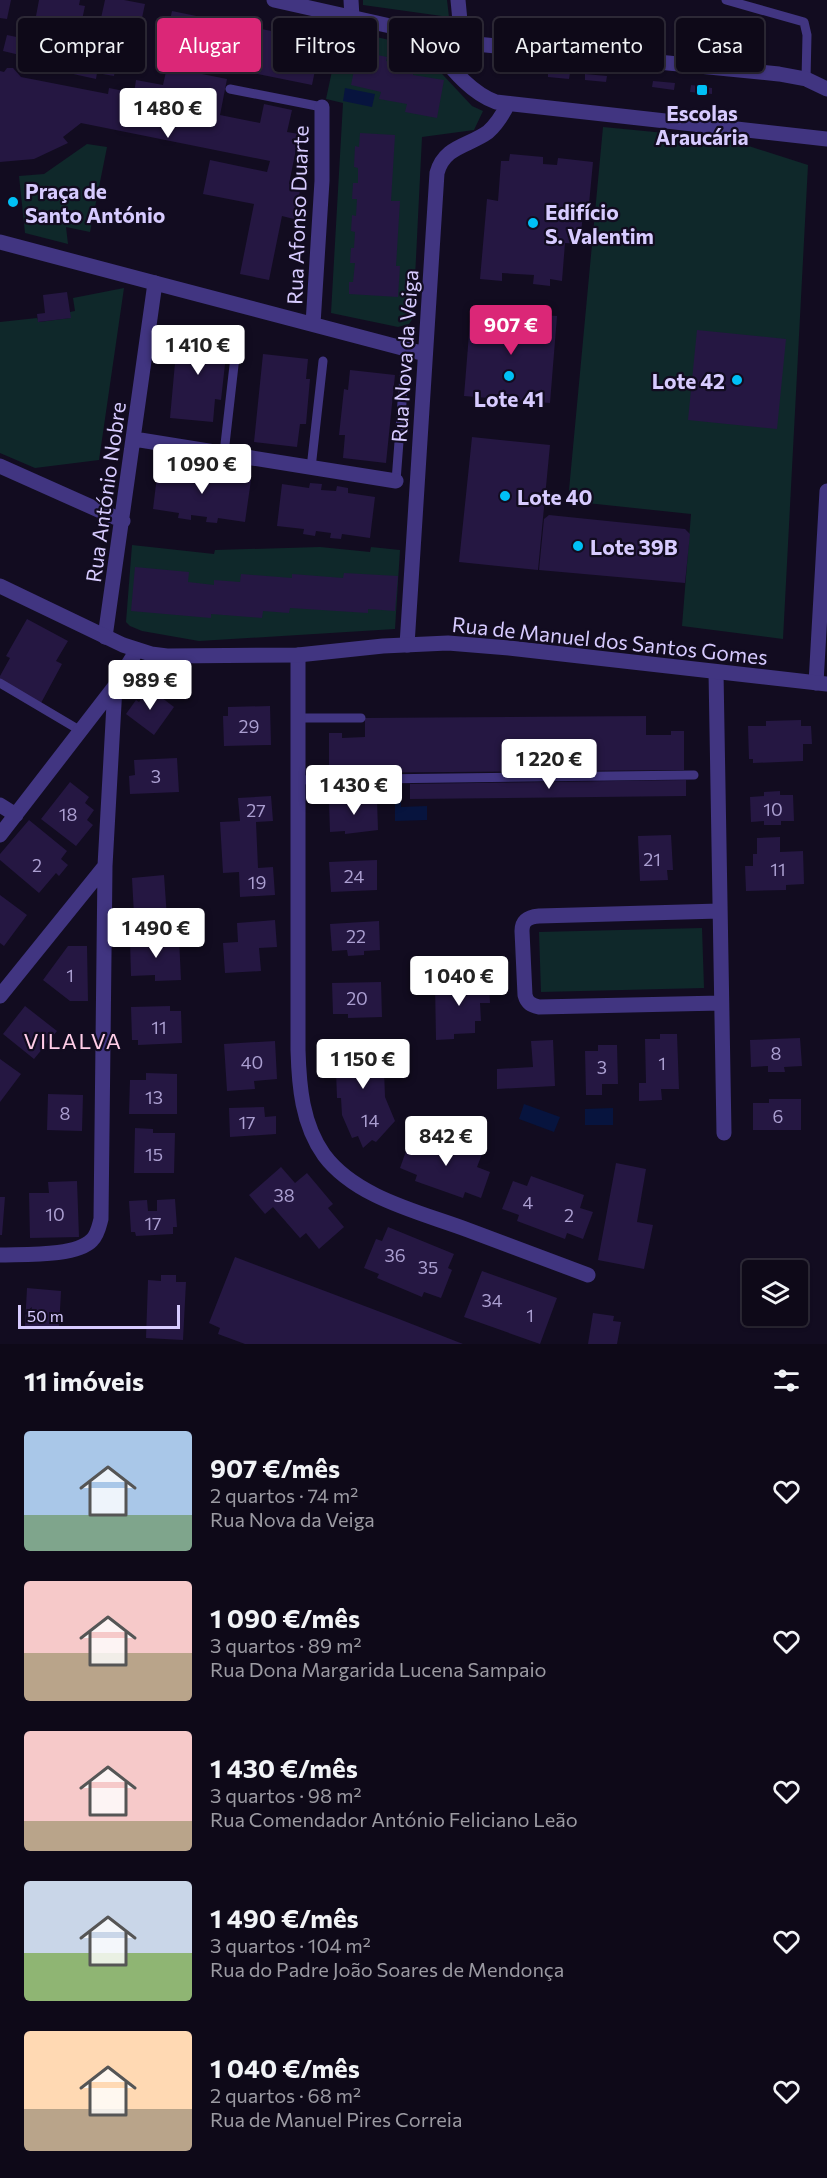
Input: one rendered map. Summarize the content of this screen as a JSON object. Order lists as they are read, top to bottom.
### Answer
{
  "streets": {
    "street": [
      "Rua Afonso Duarte",
      "Rua Nova da Veiga",
      "Rua António Nobre",
      "Rua de Manuel dos Santos Gomes"
    ]
  },
  "crossings": [
    ["Rua Nova da Veiga", "Rua de Manuel dos Santos Gomes"],
    ["Rua António Nobre", "Rua de Manuel dos Santos Gomes"]
  ],
  "districts": ["VILALVA"],
  "places": {
    "transit": ["Escolas Araucária"],
    "other": [
      "Praça de Santo António",
      "Edifício S. Valentim",
      "Lote 41",
      "Lote 42",
      "Lote 40",
      "Lote 39B"
    ]
  },
  "house_numbers": [
    "29",
    "3",
    "10",
    "27",
    "18",
    "21",
    "2",
    "11",
    "24",
    "19",
    "22",
    "1",
    "20",
    "11",
    "8",
    "40",
    "1",
    "3",
    "13",
    "8",
    "6",
    "14",
    "17",
    "15",
    "38",
    "4",
    "10",
    "2",
    "17",
    "36",
    "35",
    "34",
    "1"
  ],
  "scale_bar": "50 m",
  "page": {
    "chip": [
      "Comprar",
      "Alugar",
      "Filtros",
      "Novo",
      "Apartamento",
      "Casa"
    ],
    "price": [
      "1 480 €",
      "907 €",
      "1 410 €",
      "1 090 €",
      "989 €",
      "1 220 €",
      "1 430 €",
      "1 490 €",
      "1 040 €",
      "1 150 €",
      "842 €"
    ],
    "scale": "50 m",
    "heading": "11 imóveis",
    "list": [
      {
        "name": "907 €/mês",
        "note": "2 quartos · 74 m² · Rua Nova da Veiga"
      },
      {
        "name": "1 090 €/mês",
        "note": "3 quartos · 89 m² · Rua Dona Margarida Lucena Sampaio"
      },
      {
        "name": "1 430 €/mês",
        "note": "3 quartos · 98 m² · Rua Comendador António Feliciano Leão"
      },
      {
        "name": "1 490 €/mês",
        "note": "3 quartos · 104 m² · Rua do Padre João Soares de Mendonça"
      },
      {
        "name": "1 040 €/mês",
        "note": "2 quartos · 68 m² · Rua de Manuel Pires Correia"
      }
    ]
  }
}
